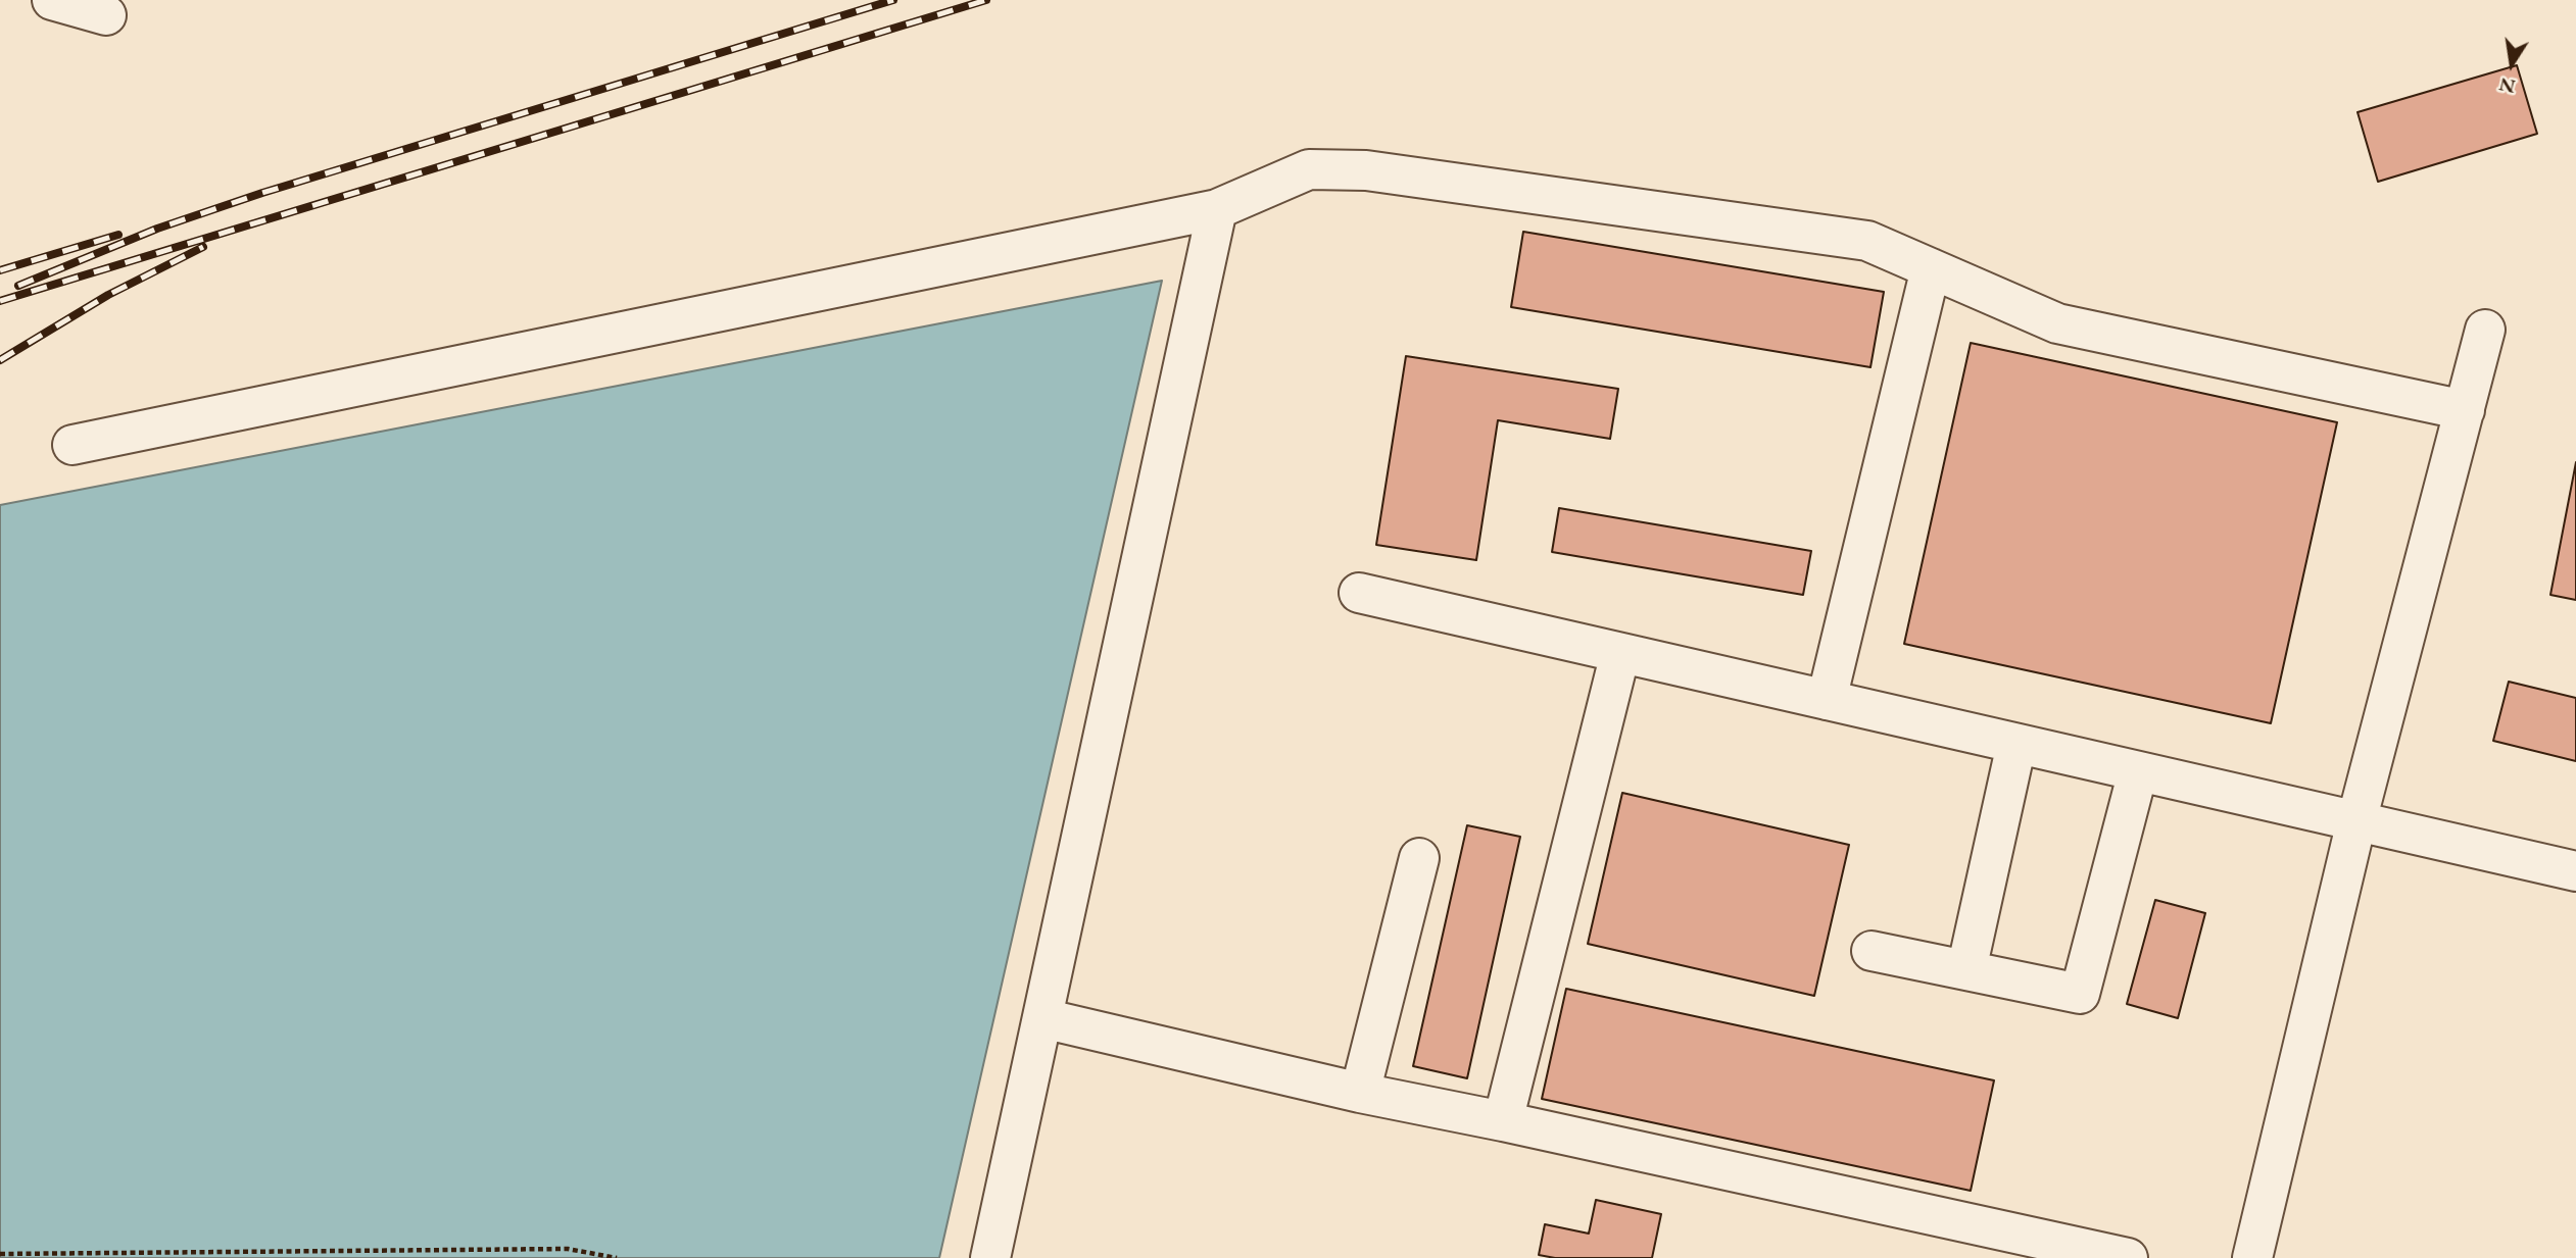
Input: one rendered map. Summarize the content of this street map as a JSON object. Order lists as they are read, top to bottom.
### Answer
{
  "north": "bottom"
}
